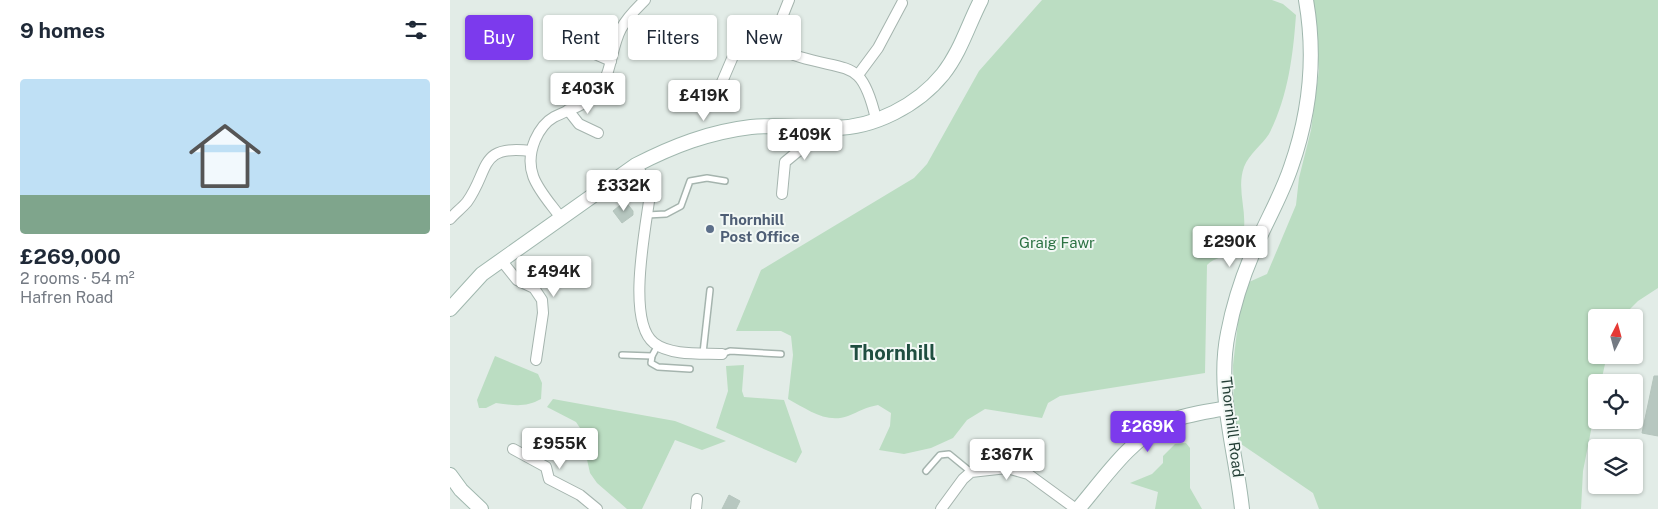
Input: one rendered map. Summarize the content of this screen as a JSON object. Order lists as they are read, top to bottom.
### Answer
{
  "streets": {
    "street": ["Thornhill Road"]
  },
  "districts": ["Thornhill"],
  "parks": ["Graig Fawr"],
  "places": ["Thornhill Post Office"],
  "north": "top",
  "page": {
    "heading": "9 homes",
    "chip": [
      "Buy",
      "Rent",
      "Filters",
      "New"
    ],
    "list": [
      {
        "name": "£269,000",
        "note": "2 rooms · 54 m² · Hafren Road"
      }
    ],
    "price": [
      "£403K",
      "£419K",
      "£409K",
      "£332K",
      "£290K",
      "£494K",
      "£269K",
      "£955K",
      "£367K"
    ]
  }
}
